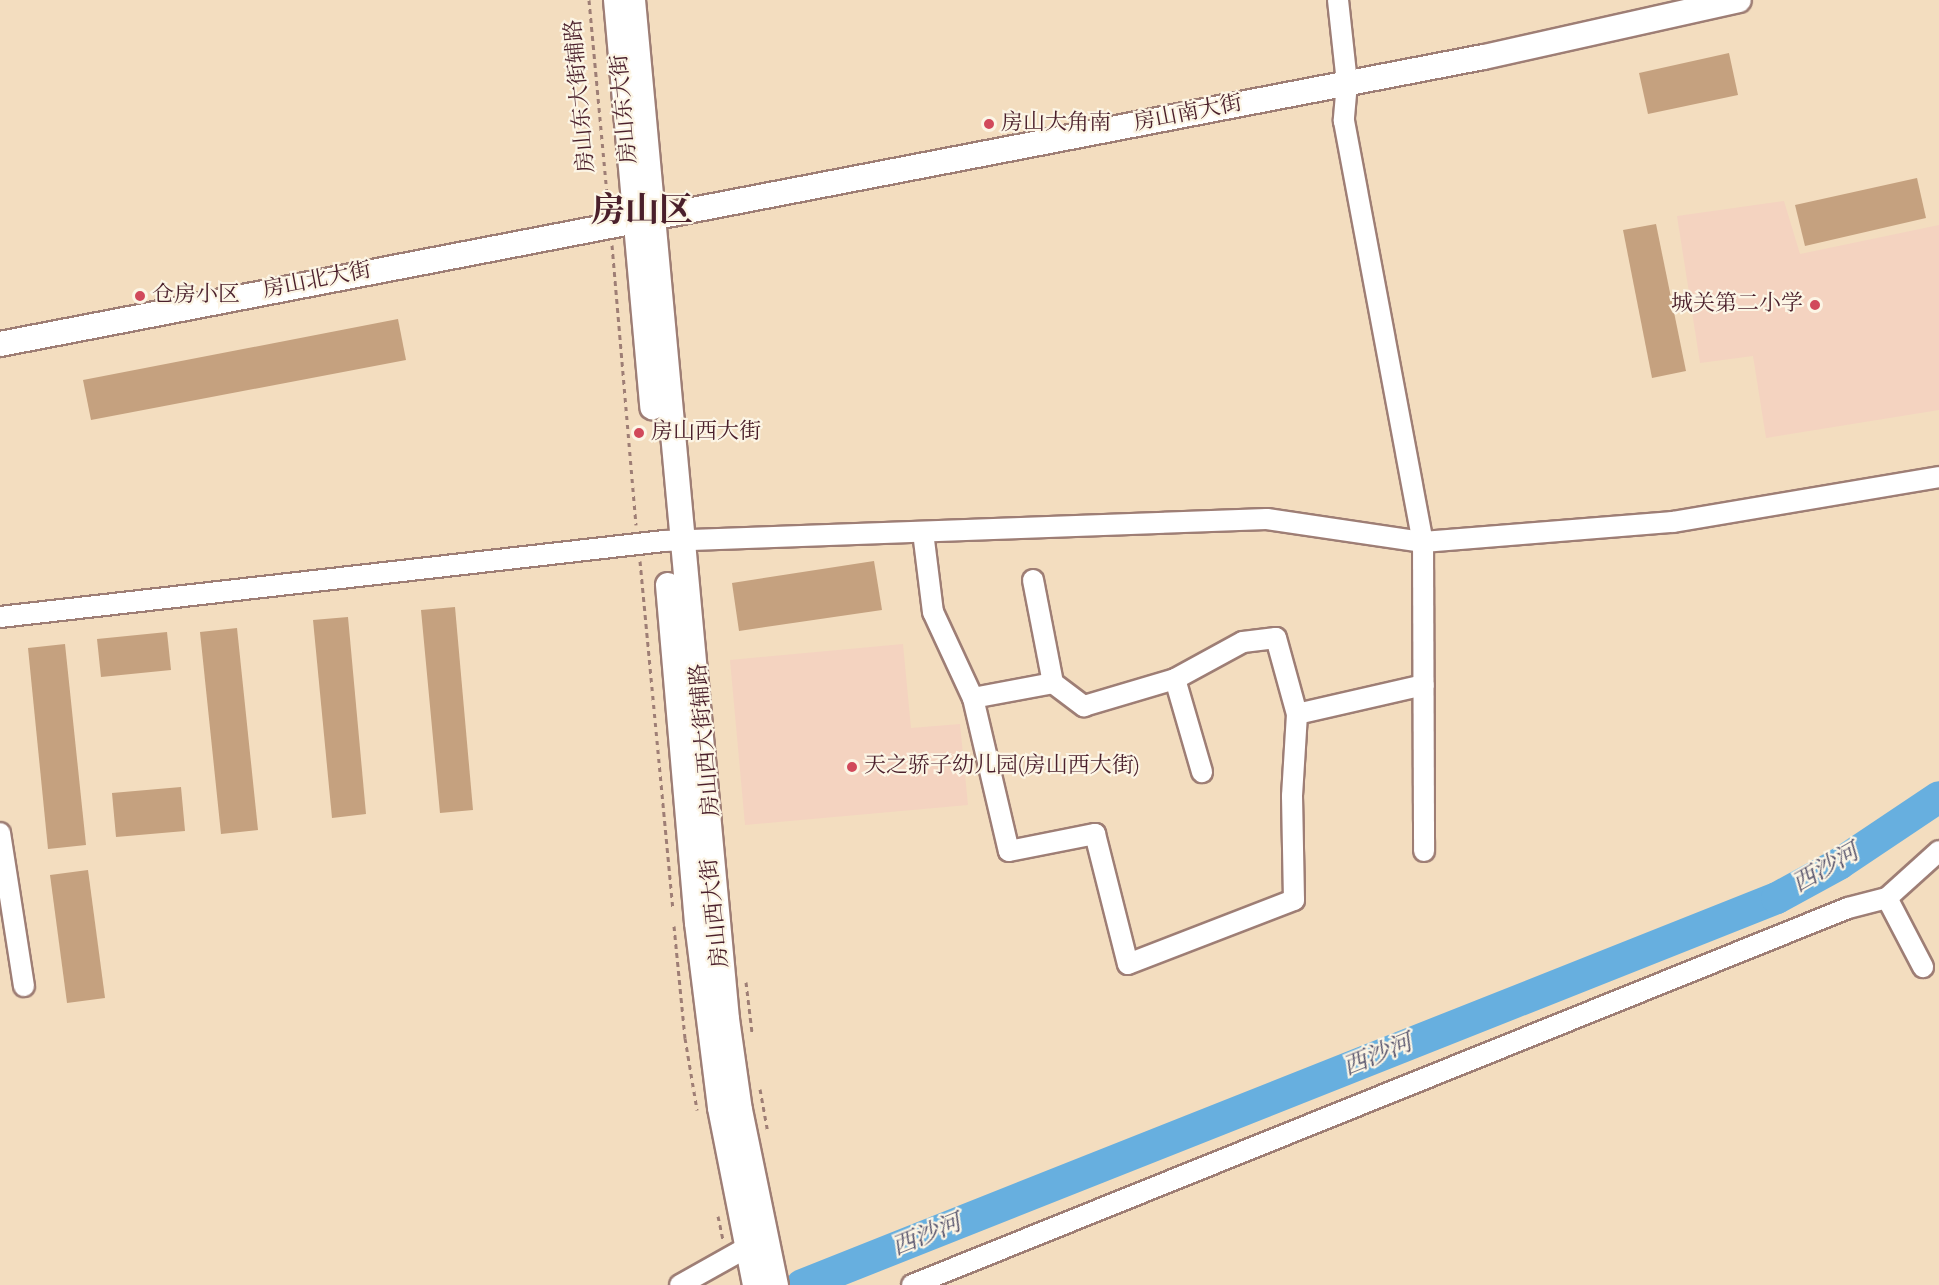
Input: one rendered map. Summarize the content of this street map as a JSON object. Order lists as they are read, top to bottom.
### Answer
{
  "streets": {
    "main road": [
      "房山东大街",
      "房山南大街",
      "房山北大街",
      "房山西大街"
    ],
    "path": ["房山东大街辅路"]
  },
  "crossings": [
    ["房山东大街辅路", "房山北大街"],
    ["房山东大街", "房山南大街"],
    ["房山东大街", "房山北大街"],
    ["房山东大街", "房山西大街"],
    ["房山南大街", "房山北大街"],
    ["房山南大街", "房山西大街"],
    ["房山北大街", "房山西大街"]
  ],
  "districts": ["房山区"],
  "water": ["西沙河"],
  "places": [
    "房山大角南",
    "仓房小区",
    "城关第二小学",
    "房山西大街",
    "天之骄子幼儿园(房山西大街)"
  ]
}
